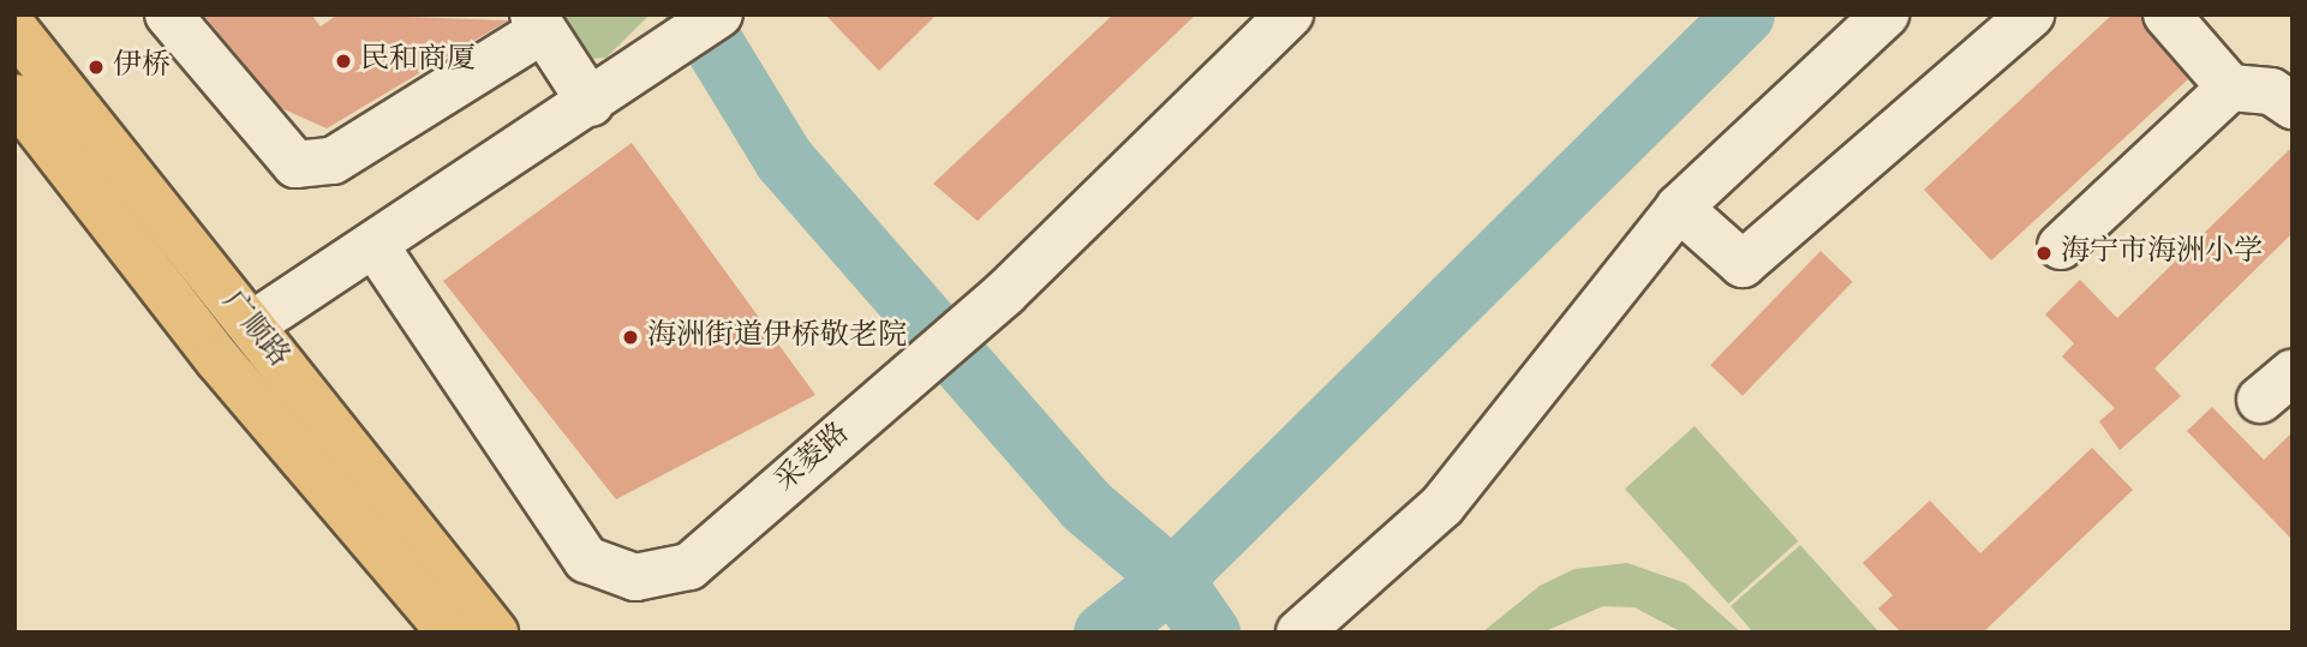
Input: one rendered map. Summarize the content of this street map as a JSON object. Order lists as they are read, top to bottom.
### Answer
{
  "streets": {
    "main road": ["广顺路"],
    "street": ["采菱路"]
  },
  "places": [
    "民和商厦",
    "伊桥",
    "海宁市海洲小学",
    "海洲街道伊桥敬老院"
  ]
}
